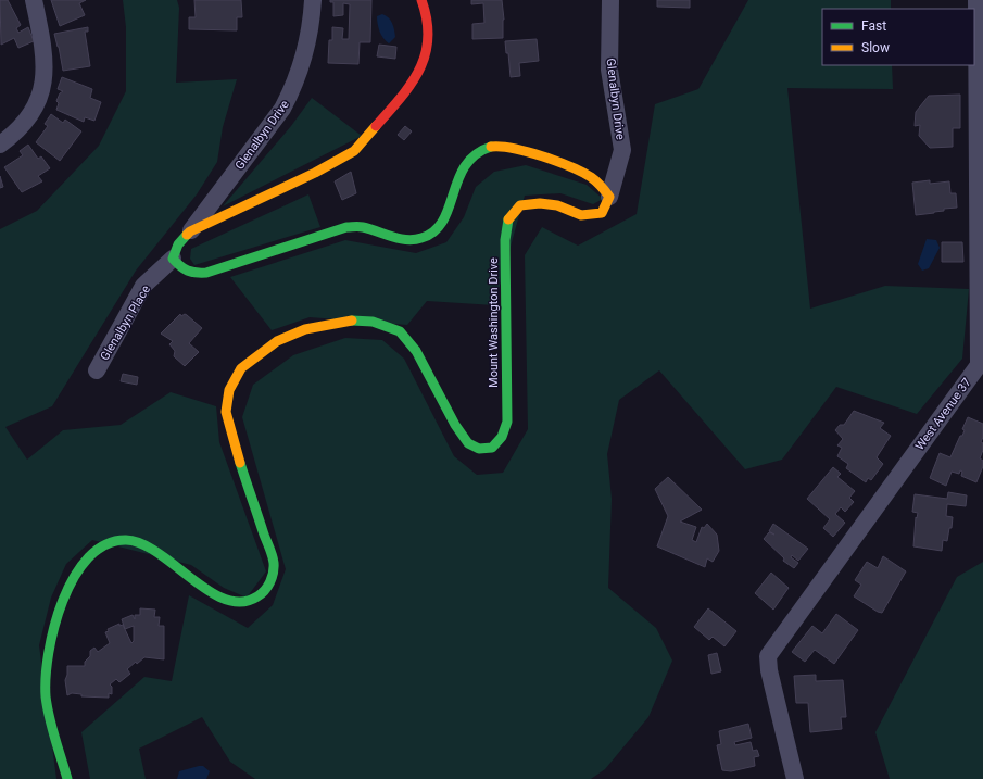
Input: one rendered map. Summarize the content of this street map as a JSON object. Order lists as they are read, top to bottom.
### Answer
{
  "streets": {
    "street": [
      "Glenalbyn Drive",
      "Glenalbyn Place",
      "Mount Washington Drive",
      "West Avenue 37"
    ]
  },
  "crossings": [
    ["Glenalbyn Drive", "Mount Washington Drive"]
  ],
  "legend": ["Fast", "Slow"]
}
